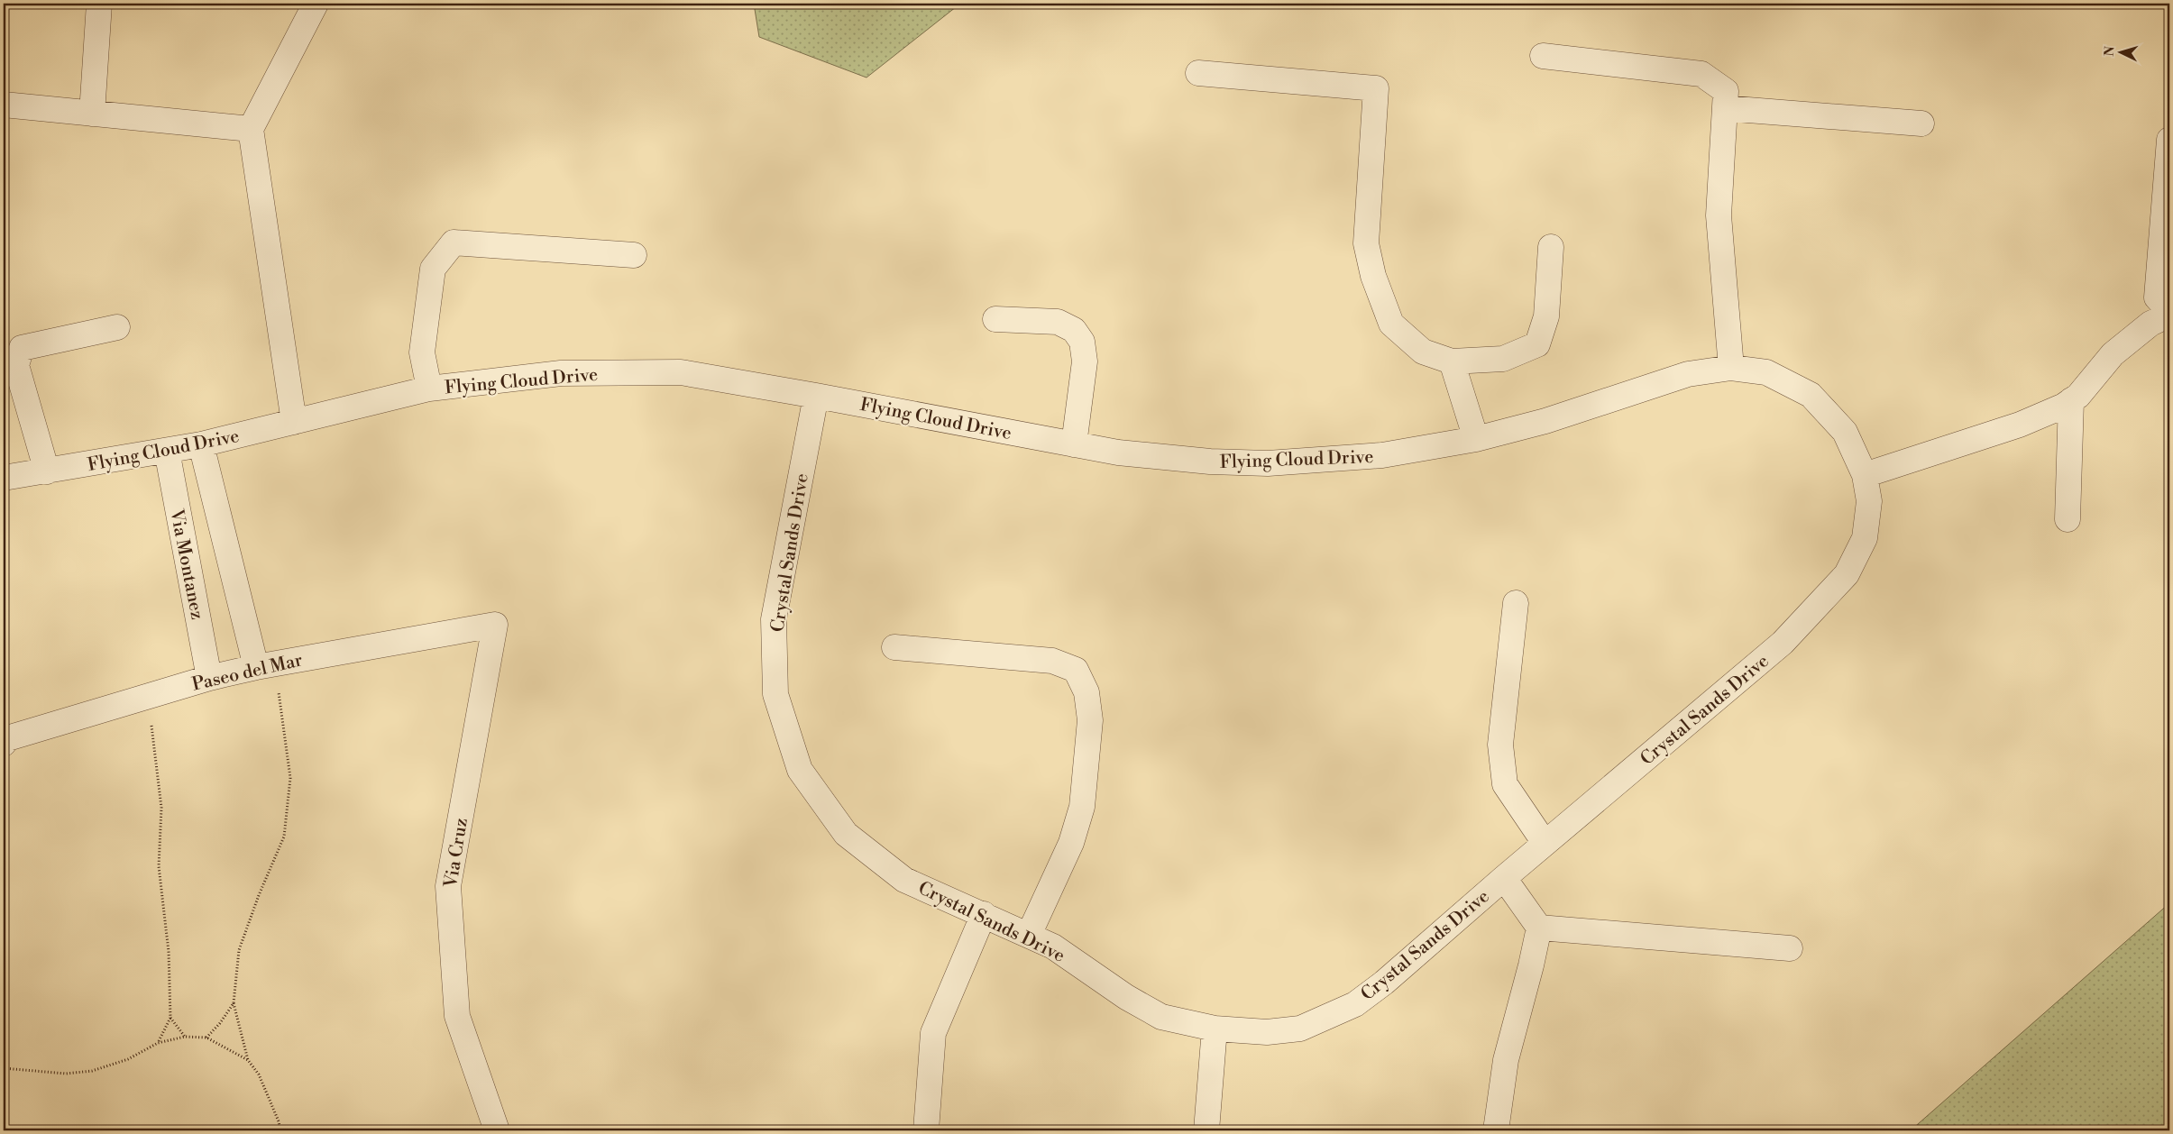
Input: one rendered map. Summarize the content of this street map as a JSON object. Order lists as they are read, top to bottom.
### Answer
{
  "streets": {
    "street": [
      "Flying Cloud Drive",
      "Crystal Sands Drive",
      "Via Montanez",
      "Paseo del Mar",
      "Via Cruz"
    ]
  },
  "crossings": [
    ["Flying Cloud Drive", "Crystal Sands Drive"],
    ["Flying Cloud Drive", "Via Montanez"],
    ["Via Montanez", "Paseo del Mar"],
    ["Paseo del Mar", "Via Cruz"]
  ],
  "north": "left"
}
